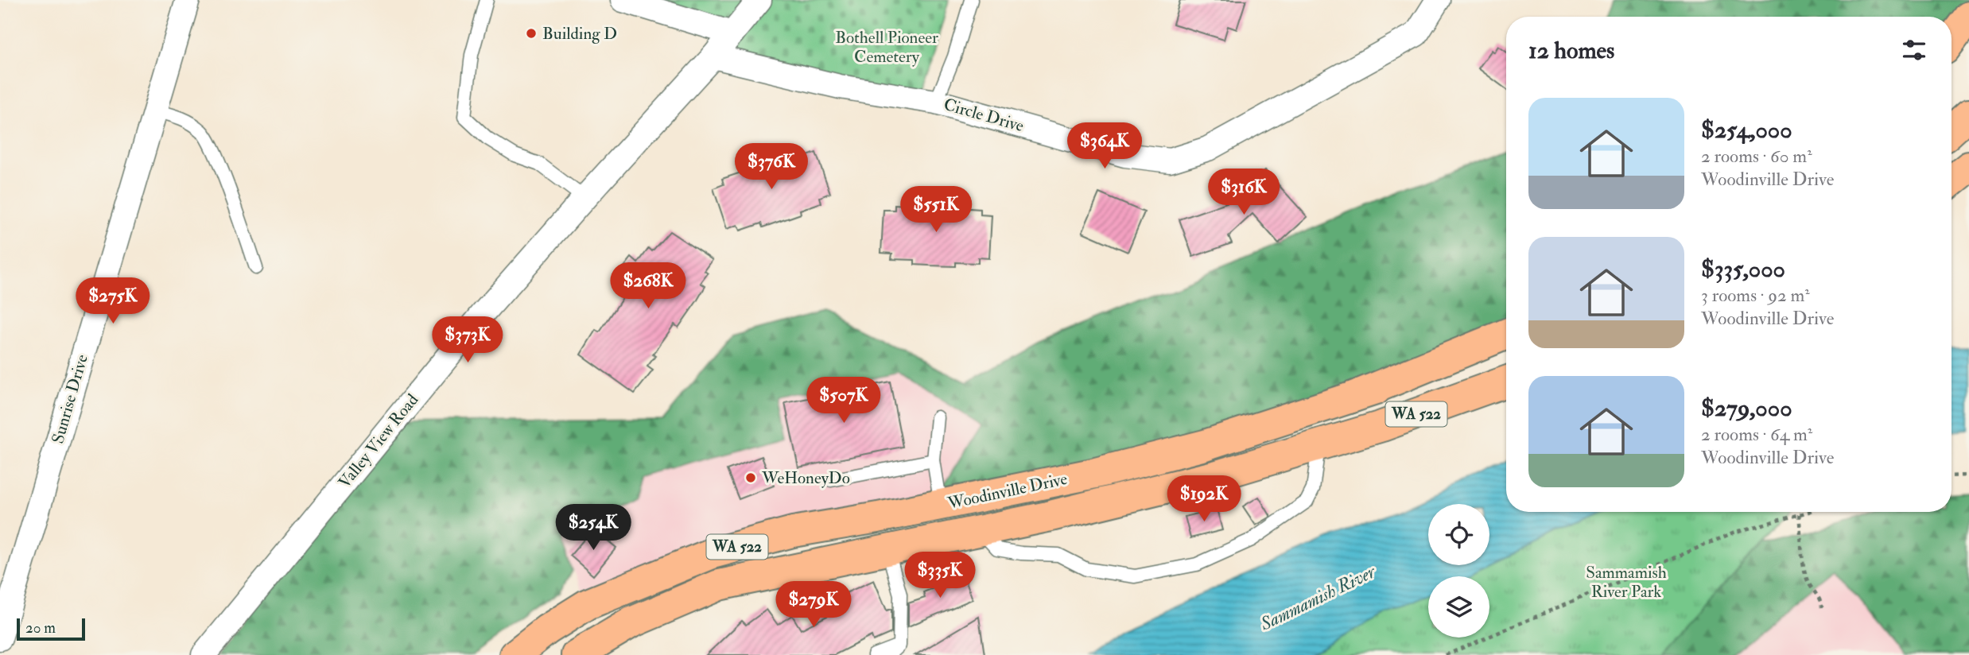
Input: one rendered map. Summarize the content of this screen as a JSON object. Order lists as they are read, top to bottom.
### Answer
{
  "streets": {
    "main road": ["WA 522", "Woodinville Drive"],
    "street": ["Circle Drive", "Sunrise Drive", "Valley View Road"]
  },
  "crossings": [
    ["Circle Drive", "Valley View Road"]
  ],
  "water": ["Sammamish River"],
  "parks": ["Bothell Pioneer Cemetery", "Sammamish River Park"],
  "places": ["Building D", "WeHoneyDo"],
  "scale_bar": "20 m",
  "page": {
    "heading": "12 homes",
    "list": [
      {
        "name": "$254,000",
        "note": "2 rooms · 60 m² · Woodinville Drive"
      },
      {
        "name": "$335,000",
        "note": "3 rooms · 92 m² · Woodinville Drive"
      },
      {
        "name": "$279,000",
        "note": "2 rooms · 64 m² · Woodinville Drive"
      }
    ],
    "price": [
      "$364K",
      "$376K",
      "$316K",
      "$551K",
      "$268K",
      "$275K",
      "$373K",
      "$507K",
      "$192K",
      "$254K",
      "$335K",
      "$279K"
    ],
    "scale": "20 m"
  }
}
